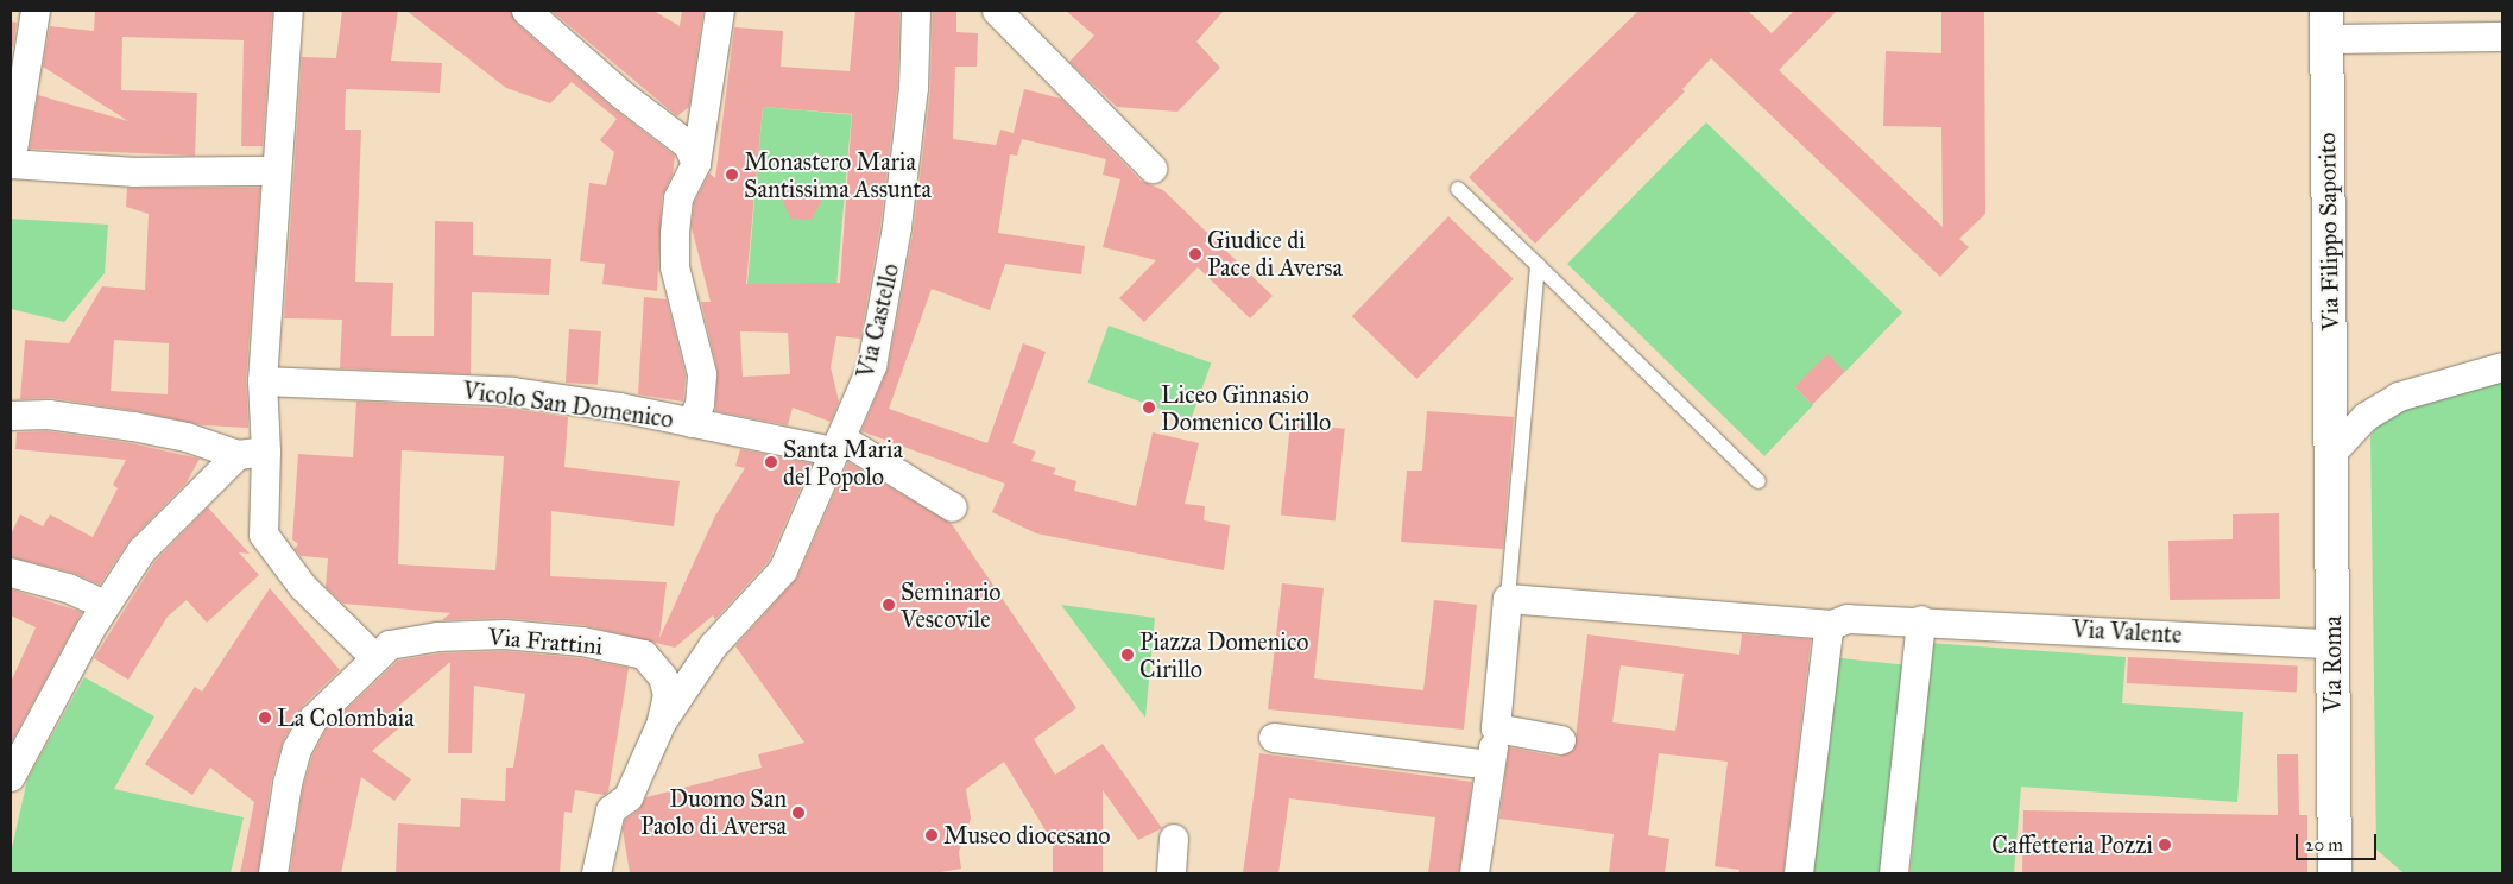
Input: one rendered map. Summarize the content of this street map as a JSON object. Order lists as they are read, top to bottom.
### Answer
{
  "streets": {
    "street": [
      "Via Filippo Saporito",
      "Via Castello",
      "Vicolo San Domenico",
      "Via Valente",
      "Via Frattini",
      "Via Roma"
    ]
  },
  "crossings": [
    ["Via Filippo Saporito", "Via Roma"],
    ["Via Castello", "Vicolo San Domenico"],
    ["Via Castello", "Via Frattini"],
    ["Via Valente", "Via Roma"]
  ],
  "places": [
    "Monastero Maria Santissima Assunta",
    "Giudice di Pace di Aversa",
    "Liceo Ginnasio Domenico Cirillo",
    "Santa Maria del Popolo",
    "Seminario Vescovile",
    "Piazza Domenico Cirillo",
    "La Colombaia",
    "Duomo San Paolo di Aversa",
    "Museo diocesano",
    "Caffetteria Pozzi"
  ],
  "scale_bar": "20 m"
}
